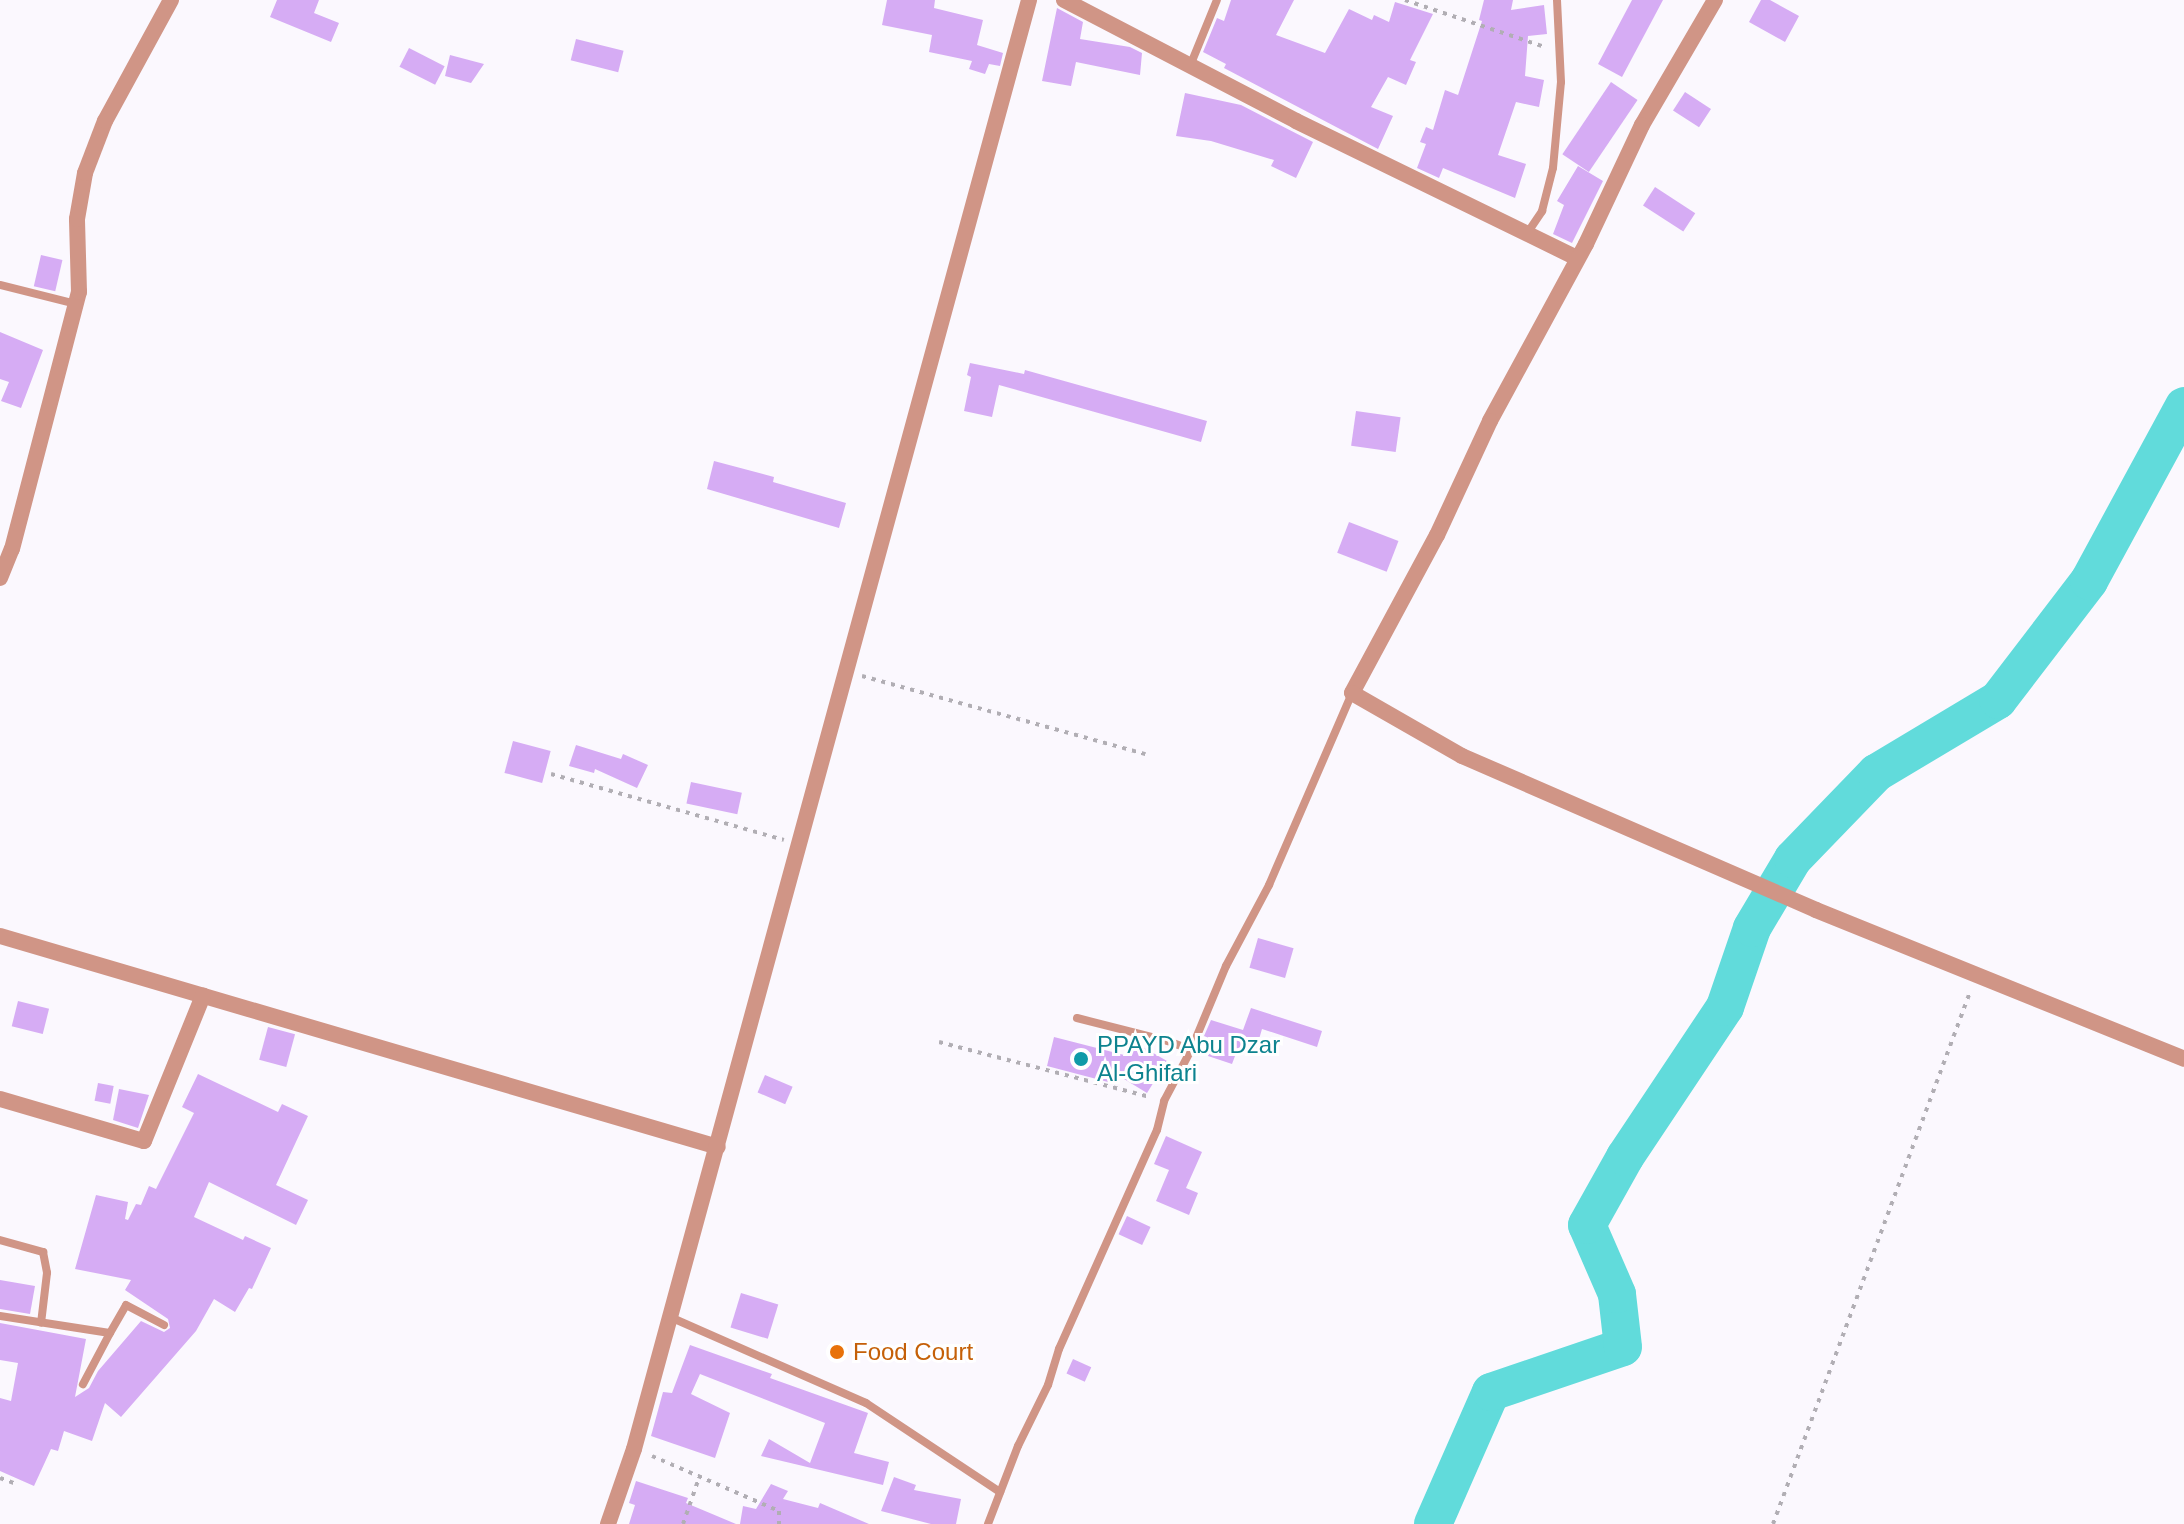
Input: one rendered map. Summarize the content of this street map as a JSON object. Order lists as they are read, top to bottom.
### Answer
{
  "places": ["PPAYD Abu Dzar Al-Ghifari", "Food Court"]
}
